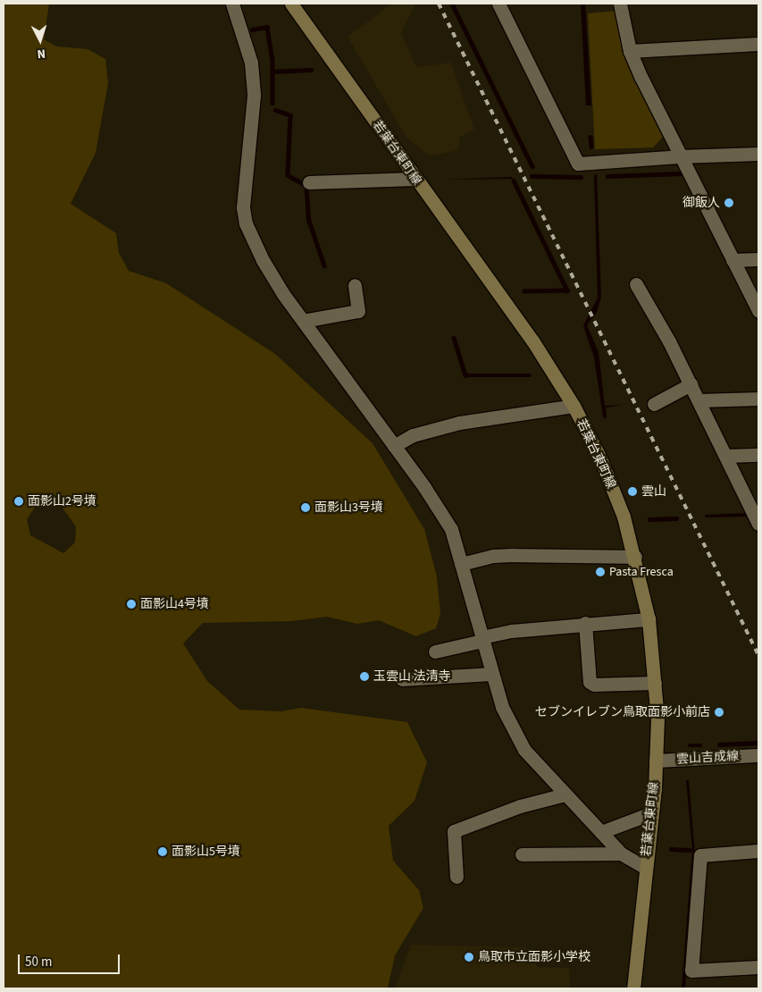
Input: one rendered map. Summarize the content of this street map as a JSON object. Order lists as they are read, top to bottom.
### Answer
{
  "streets": {
    "main road": ["若葉台東町線"],
    "street": ["雲山吉成線"]
  },
  "crossings": [
    ["若葉台東町線", "雲山吉成線"]
  ],
  "places": [
    "御飯人",
    "雲山",
    "面影山2号墳",
    "面影山3号墳",
    "Pasta Fresca",
    "面影山4号墳",
    "玉雲山 法清寺",
    "セブンイレブン鳥取面影小前店",
    "面影山5号墳",
    "鳥取市立面影小学校"
  ],
  "scale_bar": "50 m",
  "north": "bottom"
}
